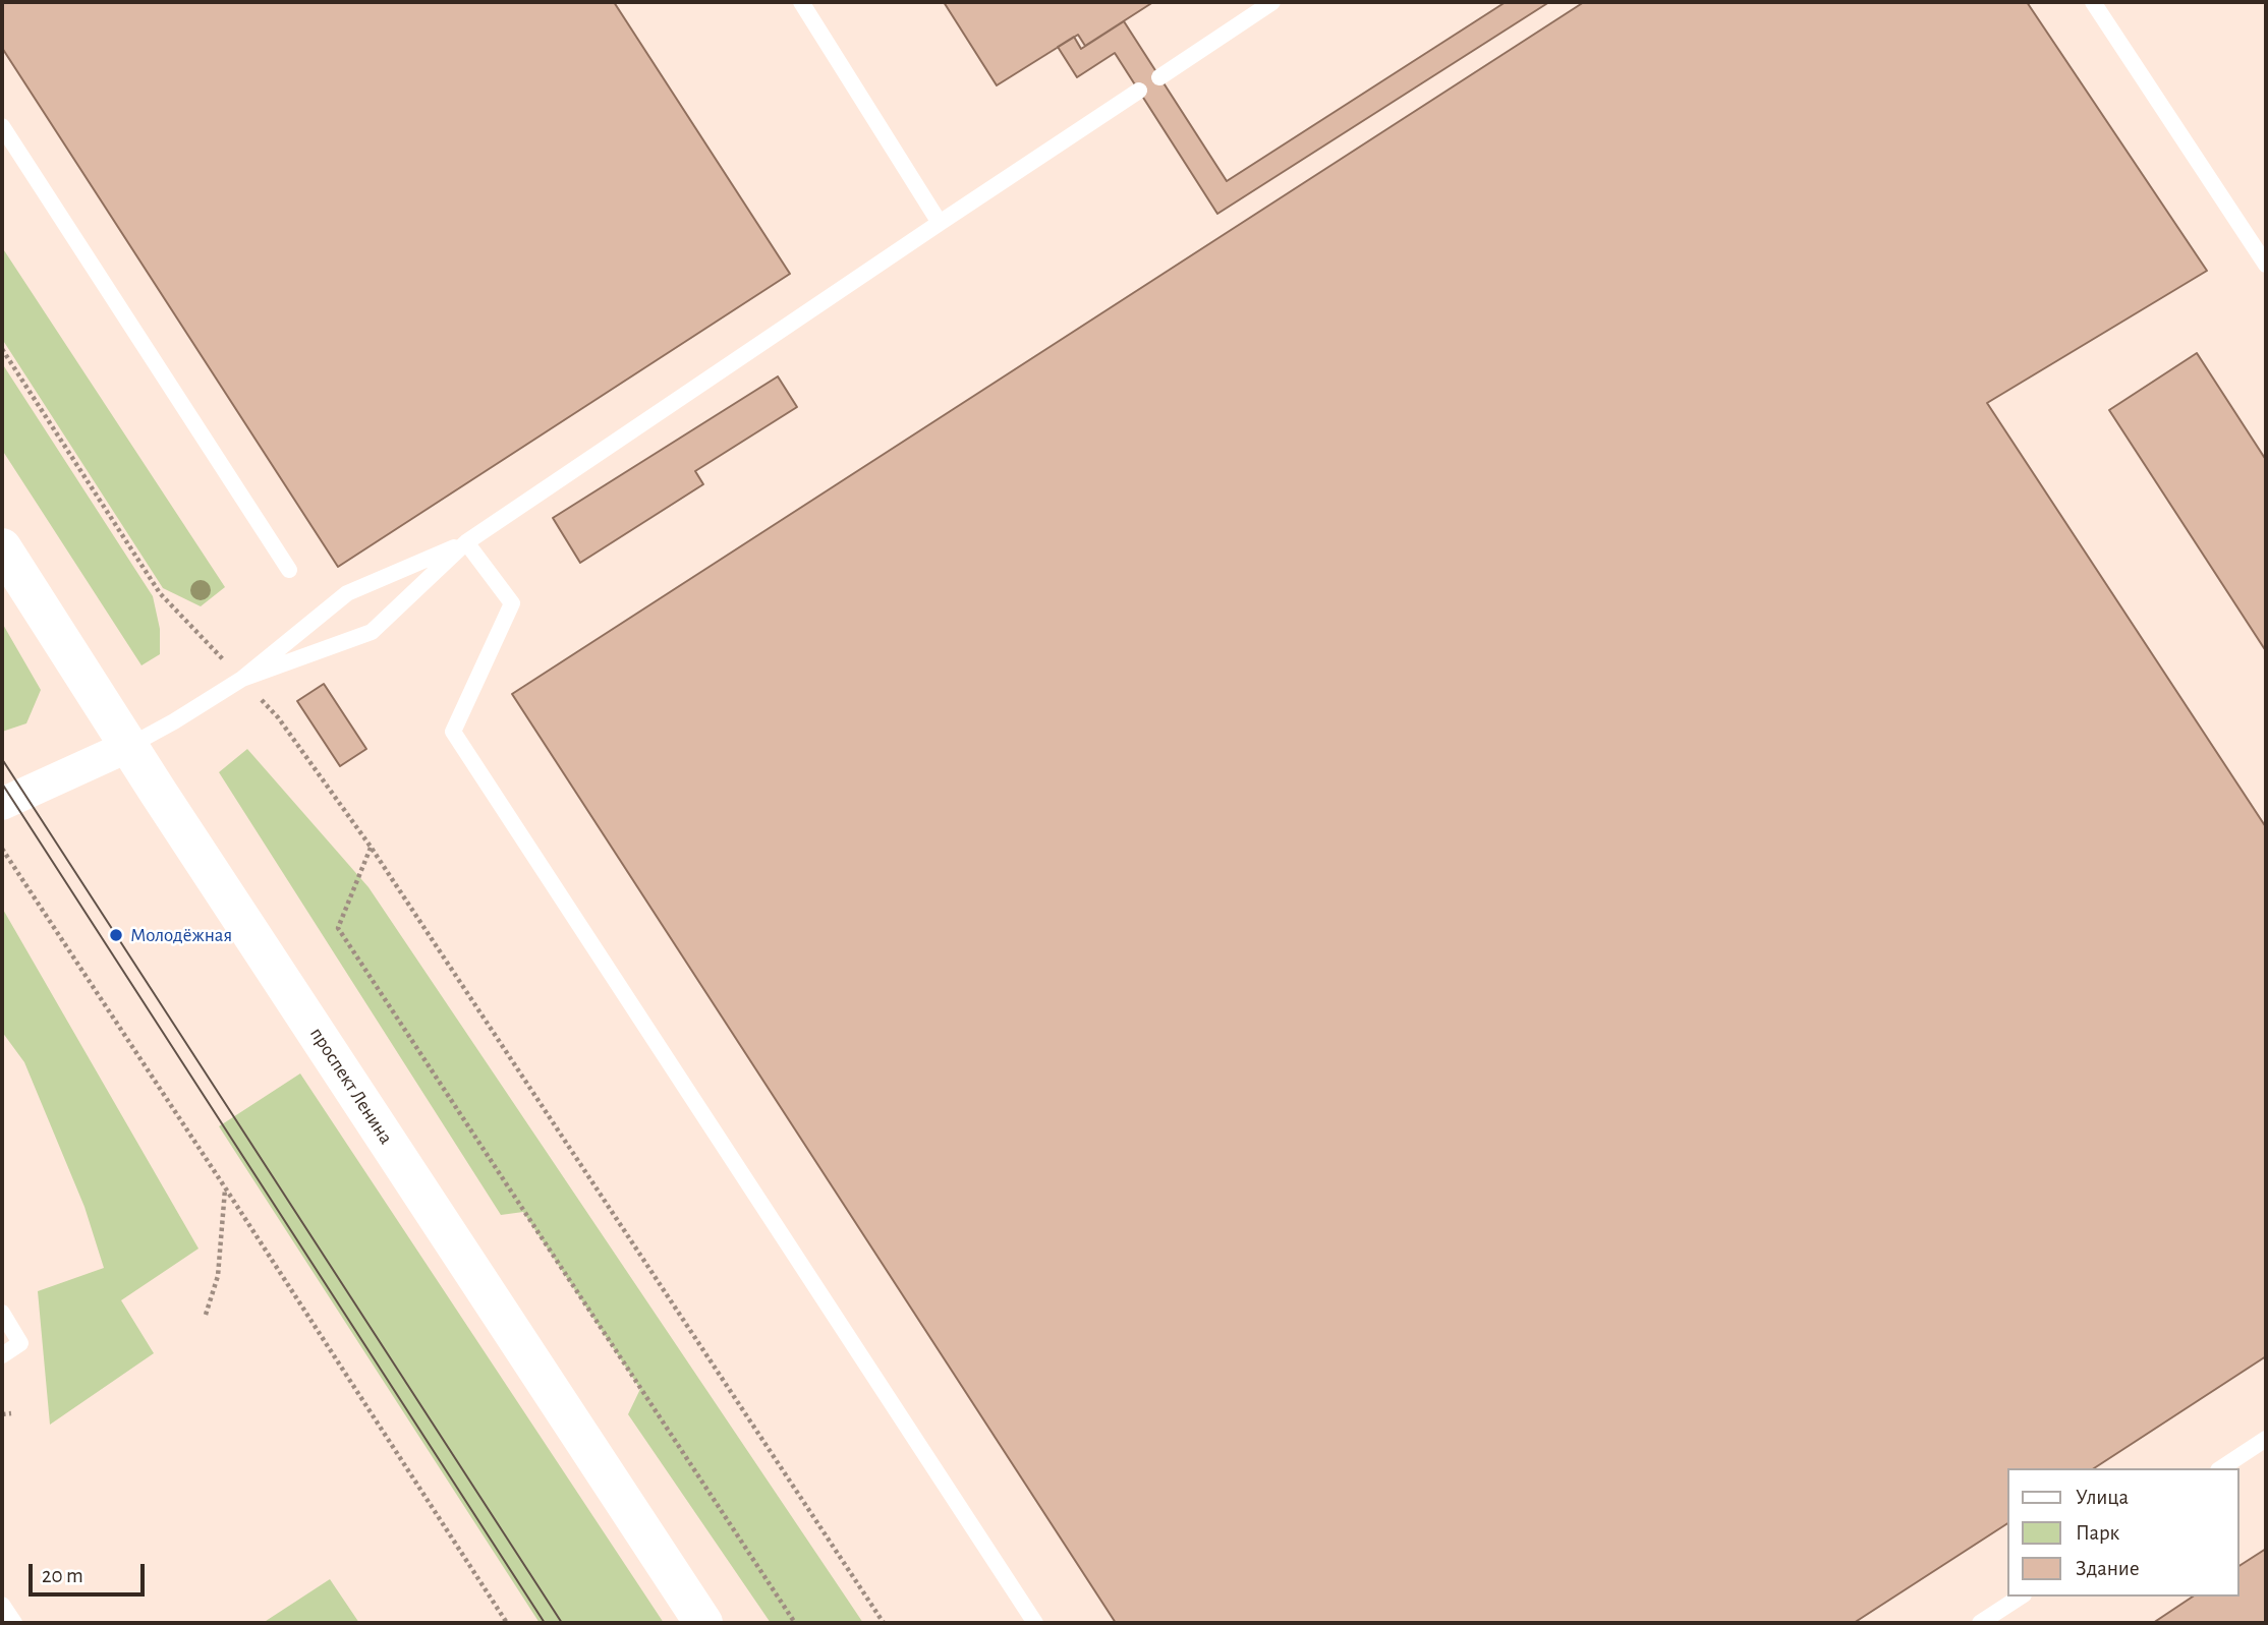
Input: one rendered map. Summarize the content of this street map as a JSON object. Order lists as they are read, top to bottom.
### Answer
{
  "streets": {
    "main road": ["проспект Ленина"]
  },
  "places": ["Молодёжная"],
  "legend": ["Улица", "Парк", "Здание"],
  "scale_bar": "20 m"
}
